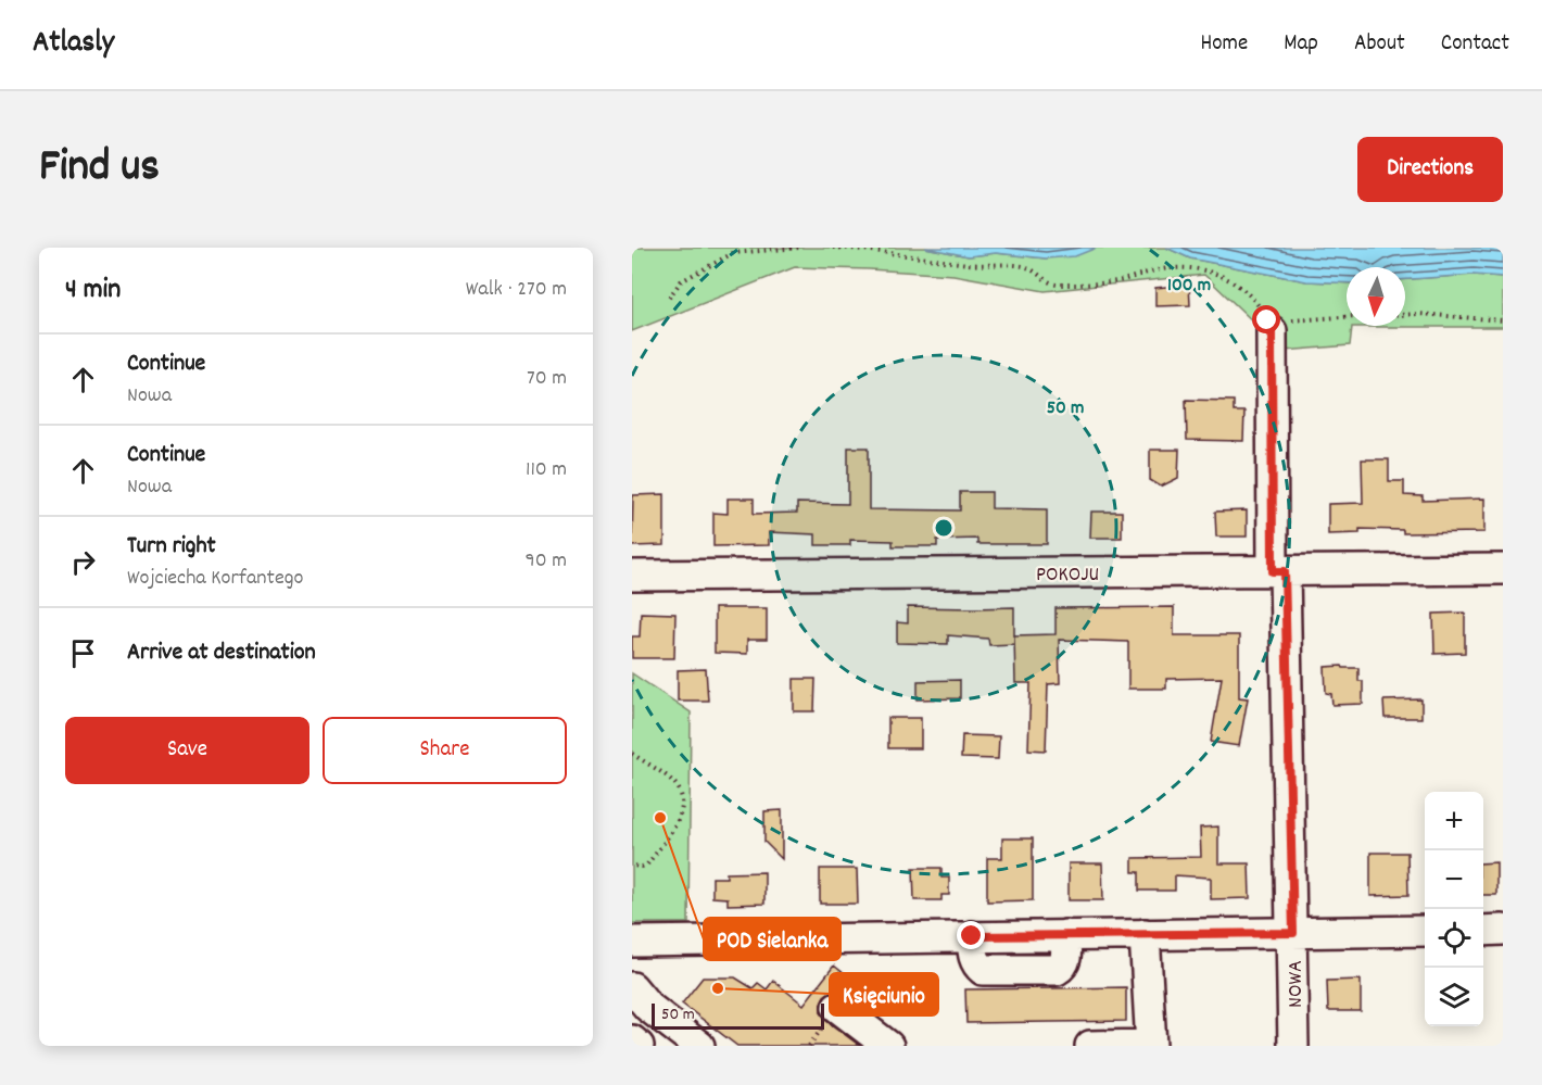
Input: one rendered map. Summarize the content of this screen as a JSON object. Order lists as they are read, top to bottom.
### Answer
{
  "streets": {
    "street": ["POKOJU", "NOWA"]
  },
  "crossings": [
    ["POKOJU", "NOWA"]
  ],
  "places": ["POD Sielanka", "Księciunio"],
  "scale_bar": "50 m",
  "north": "bottom",
  "page": {
    "header": "Atlasly",
    "nav": [
      "Home",
      "Map",
      "About",
      "Contact"
    ],
    "title": "Find us",
    "buttons": [
      "Directions",
      ["Save", "Share"]
    ],
    "heading": ["4 min", "Walk · 270 m"],
    "list": [
      ["Continue", "Nowa", "70 m"],
      ["Continue", "Nowa", "110 m"],
      ["Turn right", "Wojciecha Korfantego", "90 m"],
      "Arrive at destination"
    ],
    "map_buttons": ["+", "−"],
    "scale": "50 m"
  },
  "rings": ["100 m", "50 m"]
}
